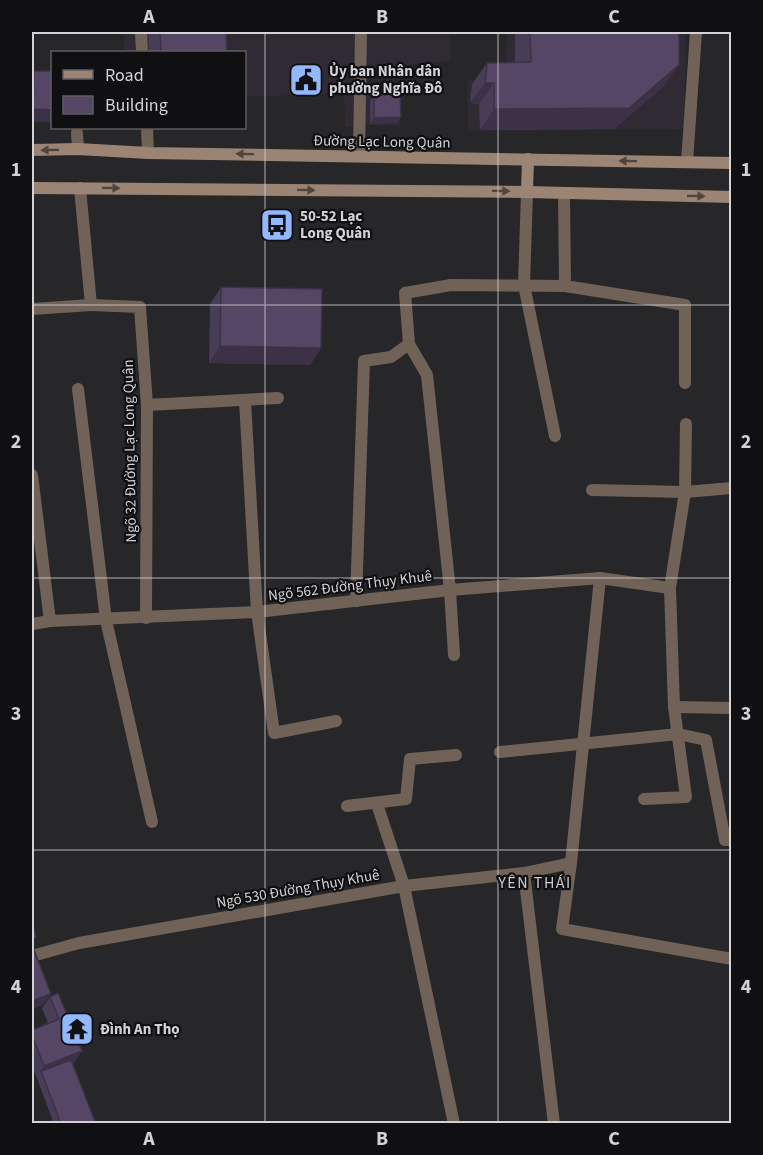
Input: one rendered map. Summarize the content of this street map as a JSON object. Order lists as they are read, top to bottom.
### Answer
{
  "streets": {
    "main road": ["Đường Lạc Long Quân"],
    "street": ["Ngõ 32 Đường Lạc Long Quân", "Ngõ 562 Đường Thụy Khuê", "Ngõ 530 Đường Thụy Khuê"]
  },
  "crossings": [
    ["Ngõ 32 Đường Lạc Long Quân", "Ngõ 562 Đường Thụy Khuê"]
  ],
  "districts": ["YÊN THÁI"],
  "places": {
    "public building": ["Ủy ban Nhân dân phường Nghĩa Đô"],
    "bus stop": ["50-52 Lạc Long Quân"],
    "temple": ["Đình An Thọ"]
  },
  "legend": ["Road", "Building"],
  "grid": {
    "columns": ["A", "B", "C"],
    "rows": [
      "1",
      "2",
      "3",
      "4"
    ]
  }
}
